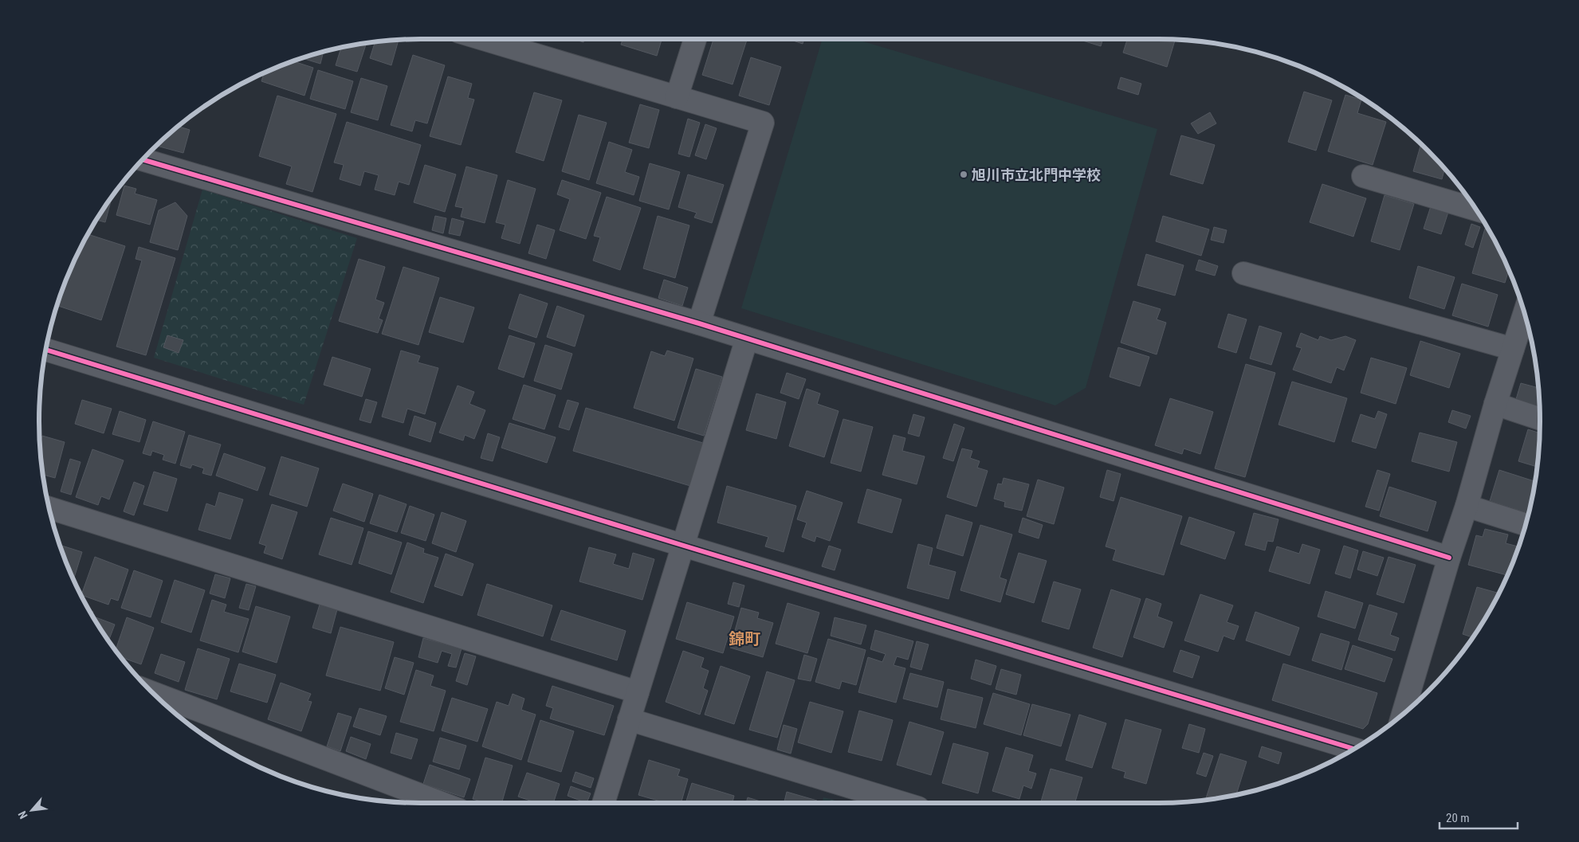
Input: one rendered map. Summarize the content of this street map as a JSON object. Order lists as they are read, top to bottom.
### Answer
{
  "districts": ["錦町"],
  "places": ["旭川市立北門中学校"],
  "scale_bar": "20 m",
  "north": "bottom left"
}
